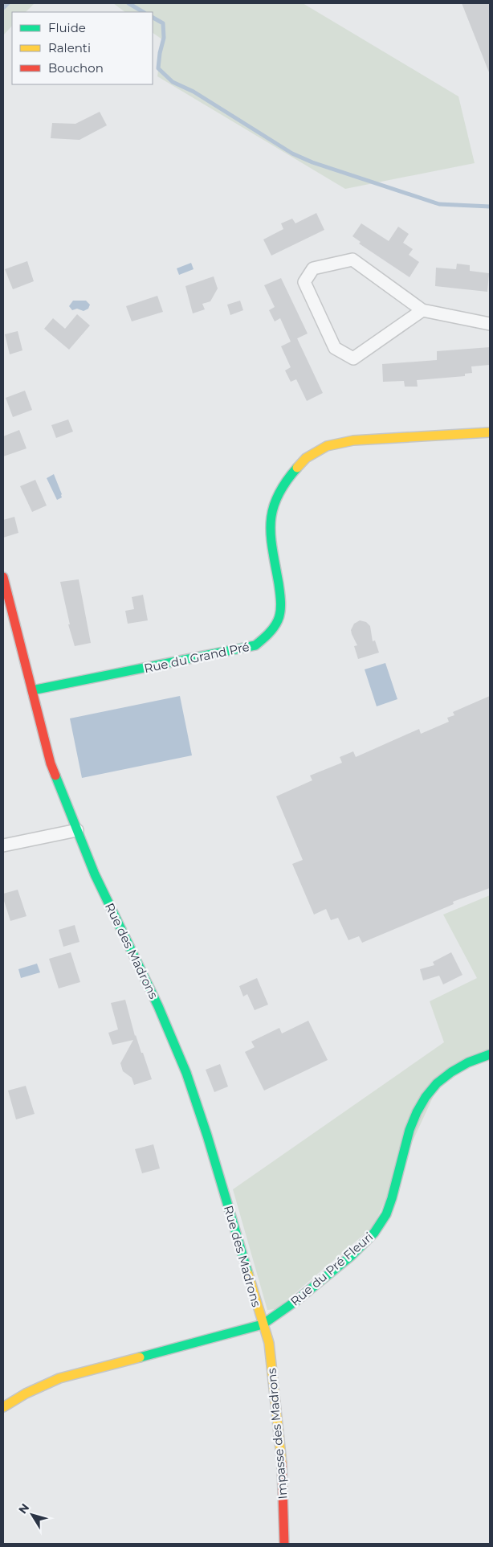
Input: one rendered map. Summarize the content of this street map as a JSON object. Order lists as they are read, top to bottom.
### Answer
{
  "streets": {
    "street": [
      "Rue du Grand Pré",
      "Rue des Madrons",
      "Rue du Pré Fleuri",
      "Impasse des Madrons"
    ]
  },
  "crossings": [
    ["Rue du Grand Pré", "Rue des Madrons"],
    ["Rue des Madrons", "Rue du Pré Fleuri"],
    ["Rue des Madrons", "Impasse des Madrons"],
    ["Rue du Pré Fleuri", "Impasse des Madrons"]
  ],
  "legend": ["Fluide", "Ralenti", "Bouchon"],
  "north": "top left"
}
